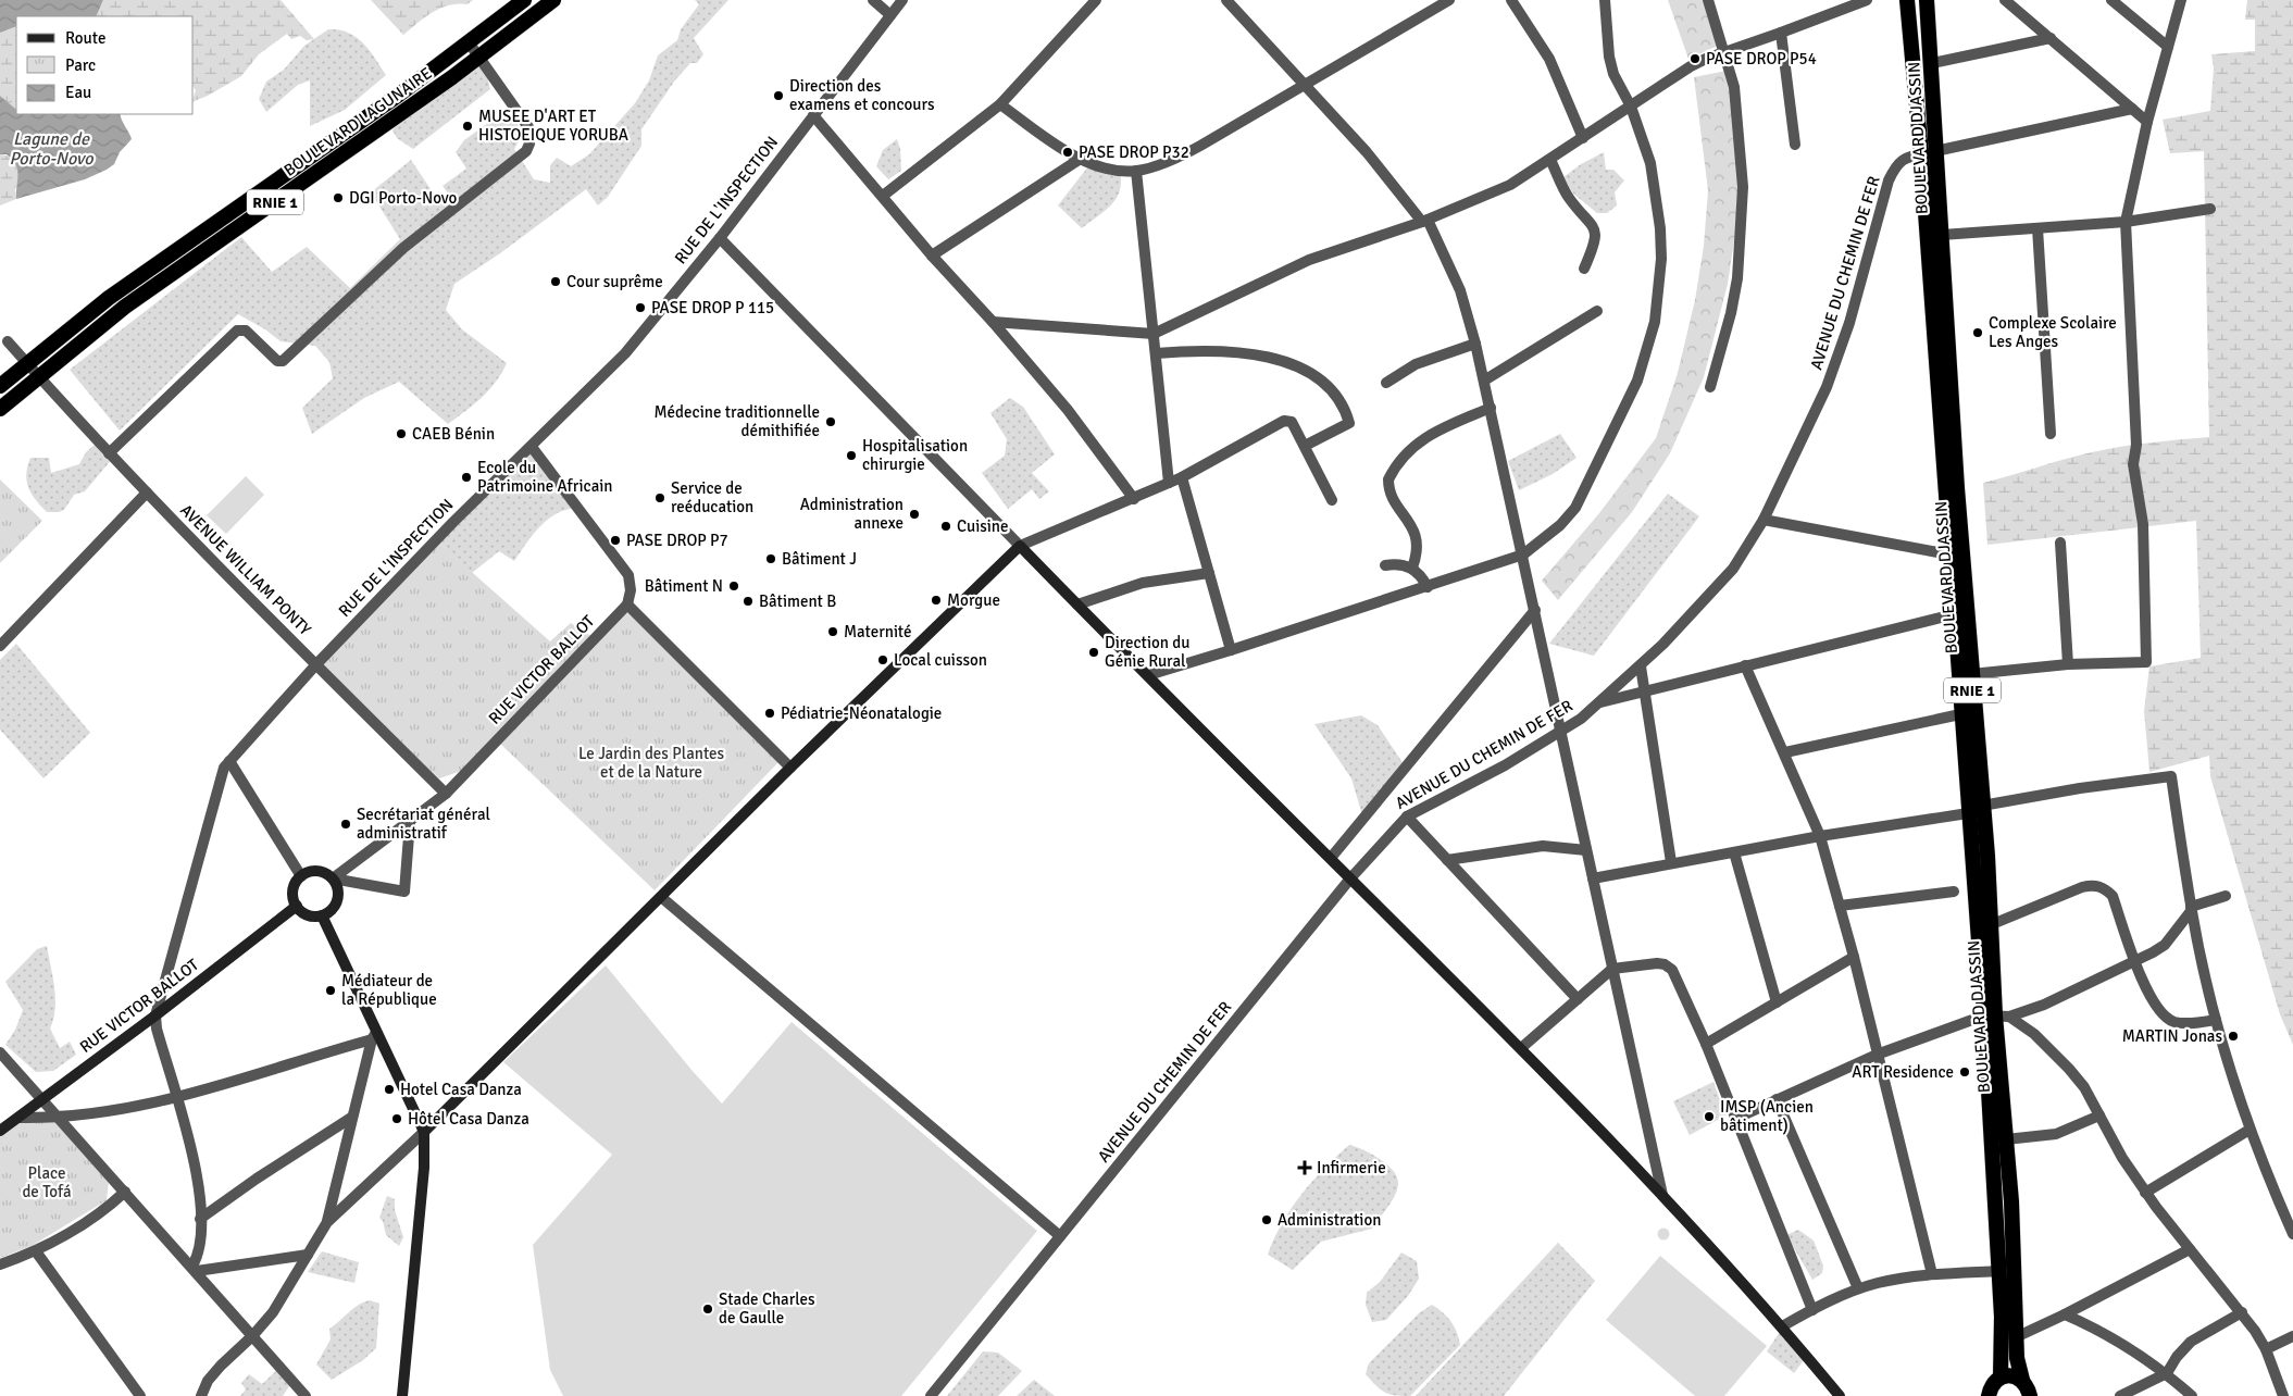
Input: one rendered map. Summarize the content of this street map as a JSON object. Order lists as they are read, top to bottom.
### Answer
{
  "streets": {
    "highway": ["BOULEVARD LAGUNAIRE", "BOULEVARD DJASSIN", "RNIE 1"],
    "main road": ["RUE VICTOR BALLOT"],
    "street": ["RUE DE L'INSPECTION", "AVENUE DU CHEMIN DE FER", "AVENUE WILLIAM PONTY"]
  },
  "crossings": [
    ["BOULEVARD LAGUNAIRE", "AVENUE WILLIAM PONTY"],
    ["BOULEVARD DJASSIN", "RNIE 1"],
    ["BOULEVARD DJASSIN", "AVENUE DU CHEMIN DE FER"],
    ["RUE DE L'INSPECTION", "AVENUE WILLIAM PONTY"],
    ["RUE DE L'INSPECTION", "RUE VICTOR BALLOT"],
    ["AVENUE WILLIAM PONTY", "RUE VICTOR BALLOT"]
  ],
  "water": ["Lagune de Porto-Novo"],
  "parks": ["Le Jardin des Plantes et de la Nature", "Place de Tofá"],
  "places": {
    "other": [
      "PASE DROP P54",
      "Direction des examens et concours",
      "MUSEE D'ART ET HISTOEIQUE YORUBA",
      "PASE DROP P32",
      "DGI Porto-Novo",
      "Cour suprême",
      "PASE DROP P 115",
      "Complexe Scolaire Les Anges",
      "Médecine traditionnelle démithifiée",
      "CAEB Bénin",
      "Hospitalisation chirurgie",
      "Ecole du Patrimoine Africain",
      "Service de reéducation",
      "Administration annexe",
      "Cuisine",
      "PASE DROP P7",
      "Bâtiment J",
      "Bâtiment N",
      "Morgue",
      "Bâtiment B",
      "Maternité",
      "Direction du Génie Rural",
      "Local cuisson",
      "Pédiatrie-Néonatalogie",
      "Secrétariat général administratif",
      "Médiateur de la République",
      "MARTIN Jonas",
      "ART Residence",
      "Hotel Casa Danza",
      "IMSP (Ancien bâtiment)",
      "Hôtel Casa Danza",
      "Administration",
      "Stade Charles de Gaulle"
    ],
    "health": ["Infirmerie"]
  },
  "legend": ["Route", "Parc", "Eau"]
}
